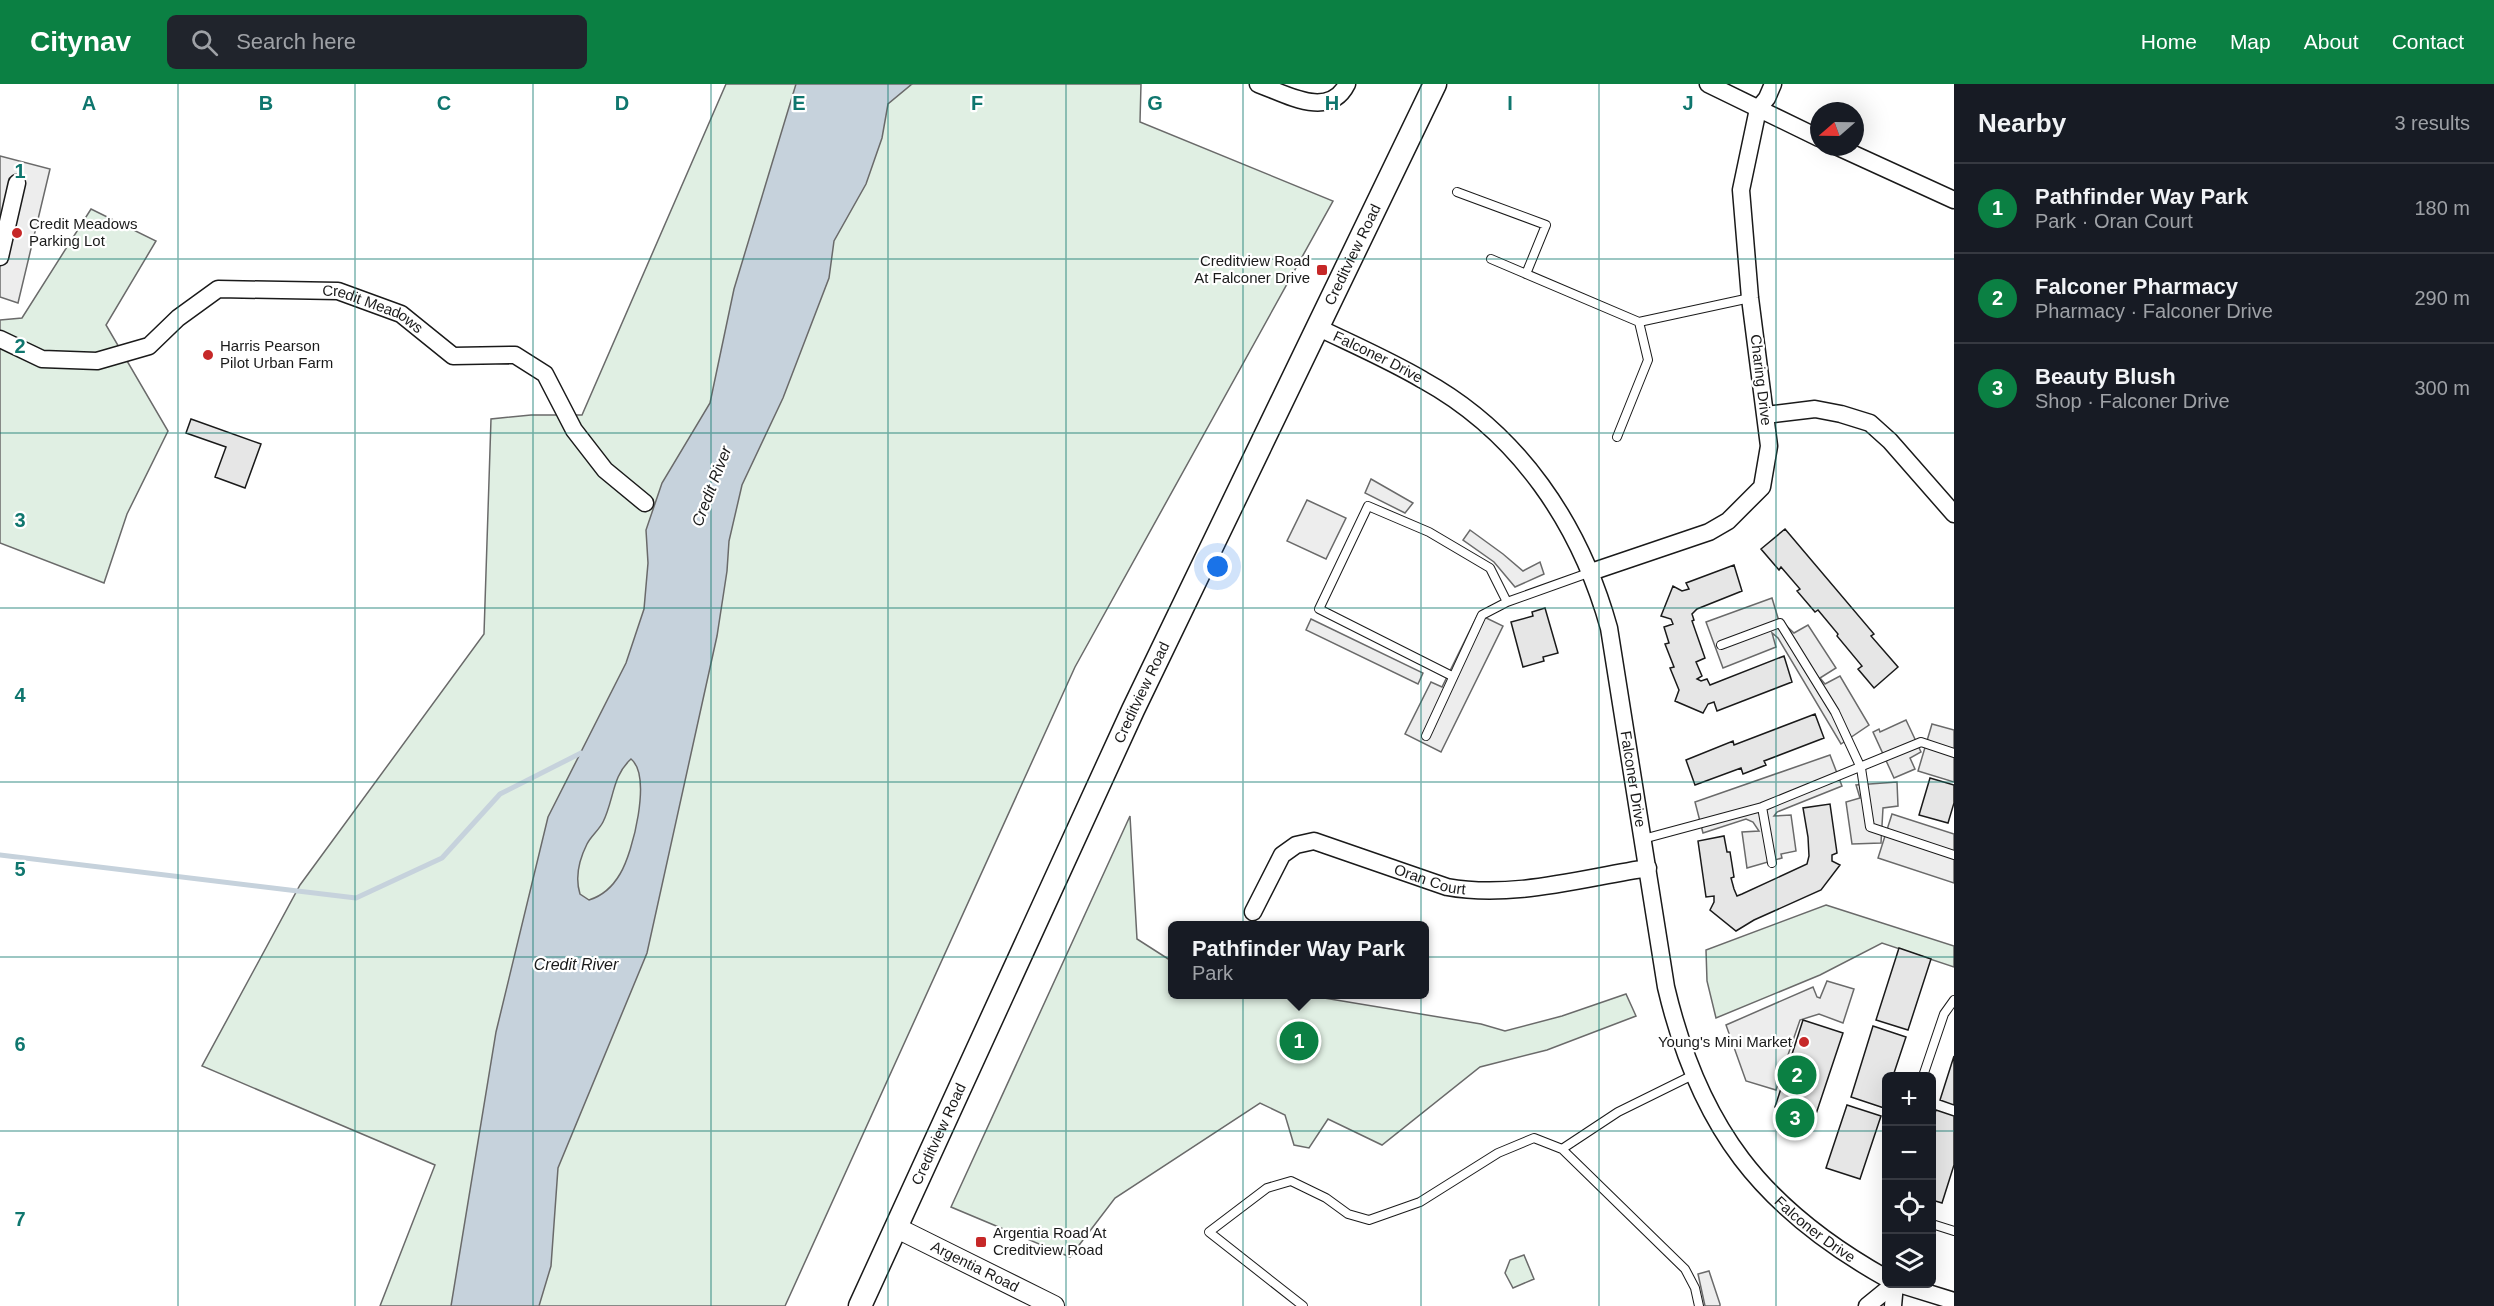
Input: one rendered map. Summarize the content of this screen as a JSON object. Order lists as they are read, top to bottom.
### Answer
{
  "streets": {
    "main road": ["Creditview Road"],
    "street": [
      "Credit Meadows",
      "Falconer Drive",
      "Charing Drive",
      "Oran Court",
      "Argentia Road"
    ]
  },
  "crossings": [
    ["Creditview Road", "Falconer Drive"],
    ["Creditview Road", "Argentia Road"],
    ["Falconer Drive", "Charing Drive"],
    ["Falconer Drive", "Oran Court"]
  ],
  "water": ["Credit River"],
  "places": {
    "other": ["Credit Meadows Parking Lot", "Harris Pearson Pilot Urban Farm", "Young's Mini Market"],
    "transit": ["Creditview Road At Falconer Drive", "Argentia Road At Creditview Road"]
  },
  "north": "left",
  "page": {
    "header": "Citynav",
    "search": "Search here",
    "nav": [
      "Home",
      "Map",
      "About",
      "Contact"
    ],
    "heading": ["Nearby", "3 results"],
    "list": [
      {
        "mark": "1",
        "name": "Pathfinder Way Park",
        "note": "Park · Oran Court",
        "value": "180 m"
      },
      {
        "mark": "2",
        "name": "Falconer Pharmacy",
        "note": "Pharmacy · Falconer Drive",
        "value": "290 m"
      },
      {
        "mark": "3",
        "name": "Beauty Blush",
        "note": "Shop · Falconer Drive",
        "value": "300 m"
      }
    ],
    "popup": ["Pathfinder Way Park", "Park"],
    "pins": ["1", "2", "3"],
    "map_buttons": ["+", "−"]
  },
  "grid": {
    "columns": [
      "A",
      "B",
      "C",
      "D",
      "E",
      "F",
      "G",
      "H",
      "I",
      "J"
    ],
    "rows": [
      "1",
      "2",
      "3",
      "4",
      "5",
      "6",
      "7"
    ]
  }
}
